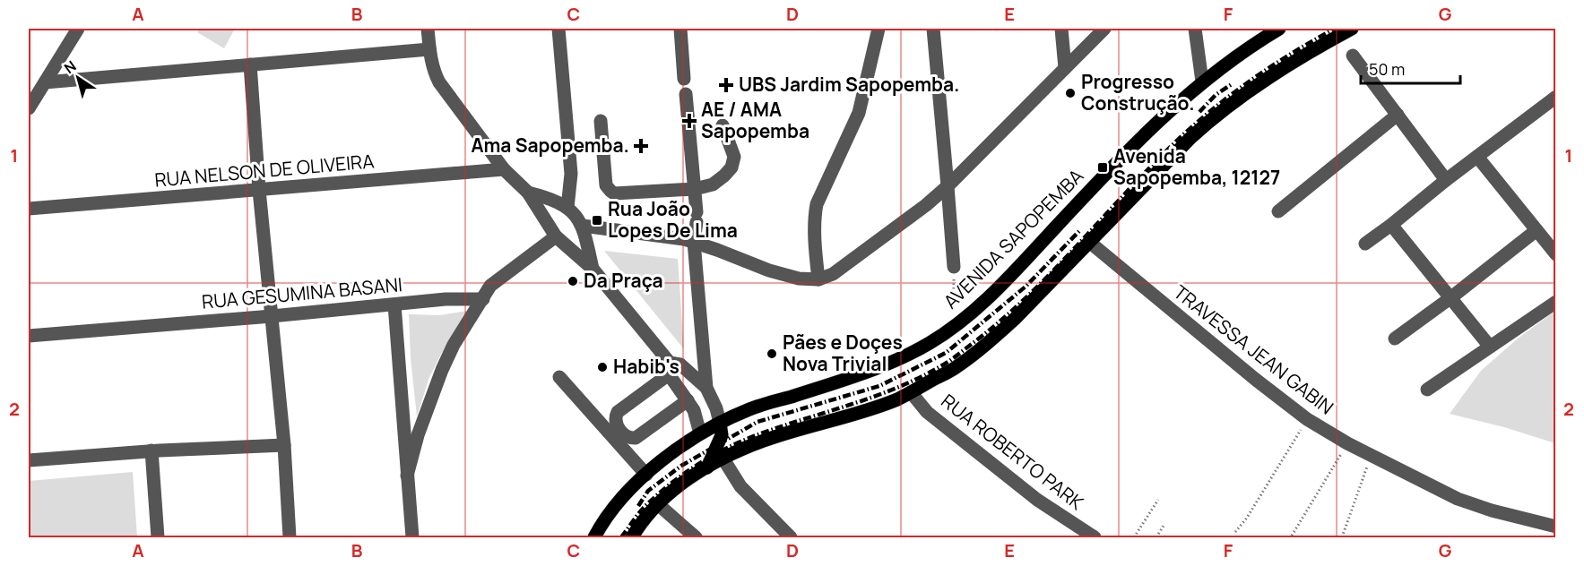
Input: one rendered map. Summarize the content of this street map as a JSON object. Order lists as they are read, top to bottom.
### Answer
{
  "streets": {
    "main road": ["AVENIDA SAPOPEMBA"],
    "street": [
      "RUA NELSON DE OLIVEIRA",
      "RUA GESUMINA BASANI",
      "TRAVESSA JEAN GABIN",
      "RUA ROBERTO PARK"
    ]
  },
  "places": {
    "health": ["UBS Jardim Sapopemba.", "AE / AMA Sapopemba", "Ama Sapopemba."],
    "other": [
      "Progresso Construção.",
      "Da Praça",
      "Pães e Doçes Nova Trivial",
      "Habib's"
    ],
    "transit": ["Avenida Sapopemba, 12127", "Rua João Lopes De Lima"]
  },
  "scale_bar": "50 m",
  "north": "top left",
  "grid": {
    "columns": [
      "A",
      "B",
      "C",
      "D",
      "E",
      "F",
      "G"
    ],
    "rows": ["1", "2"]
  }
}
